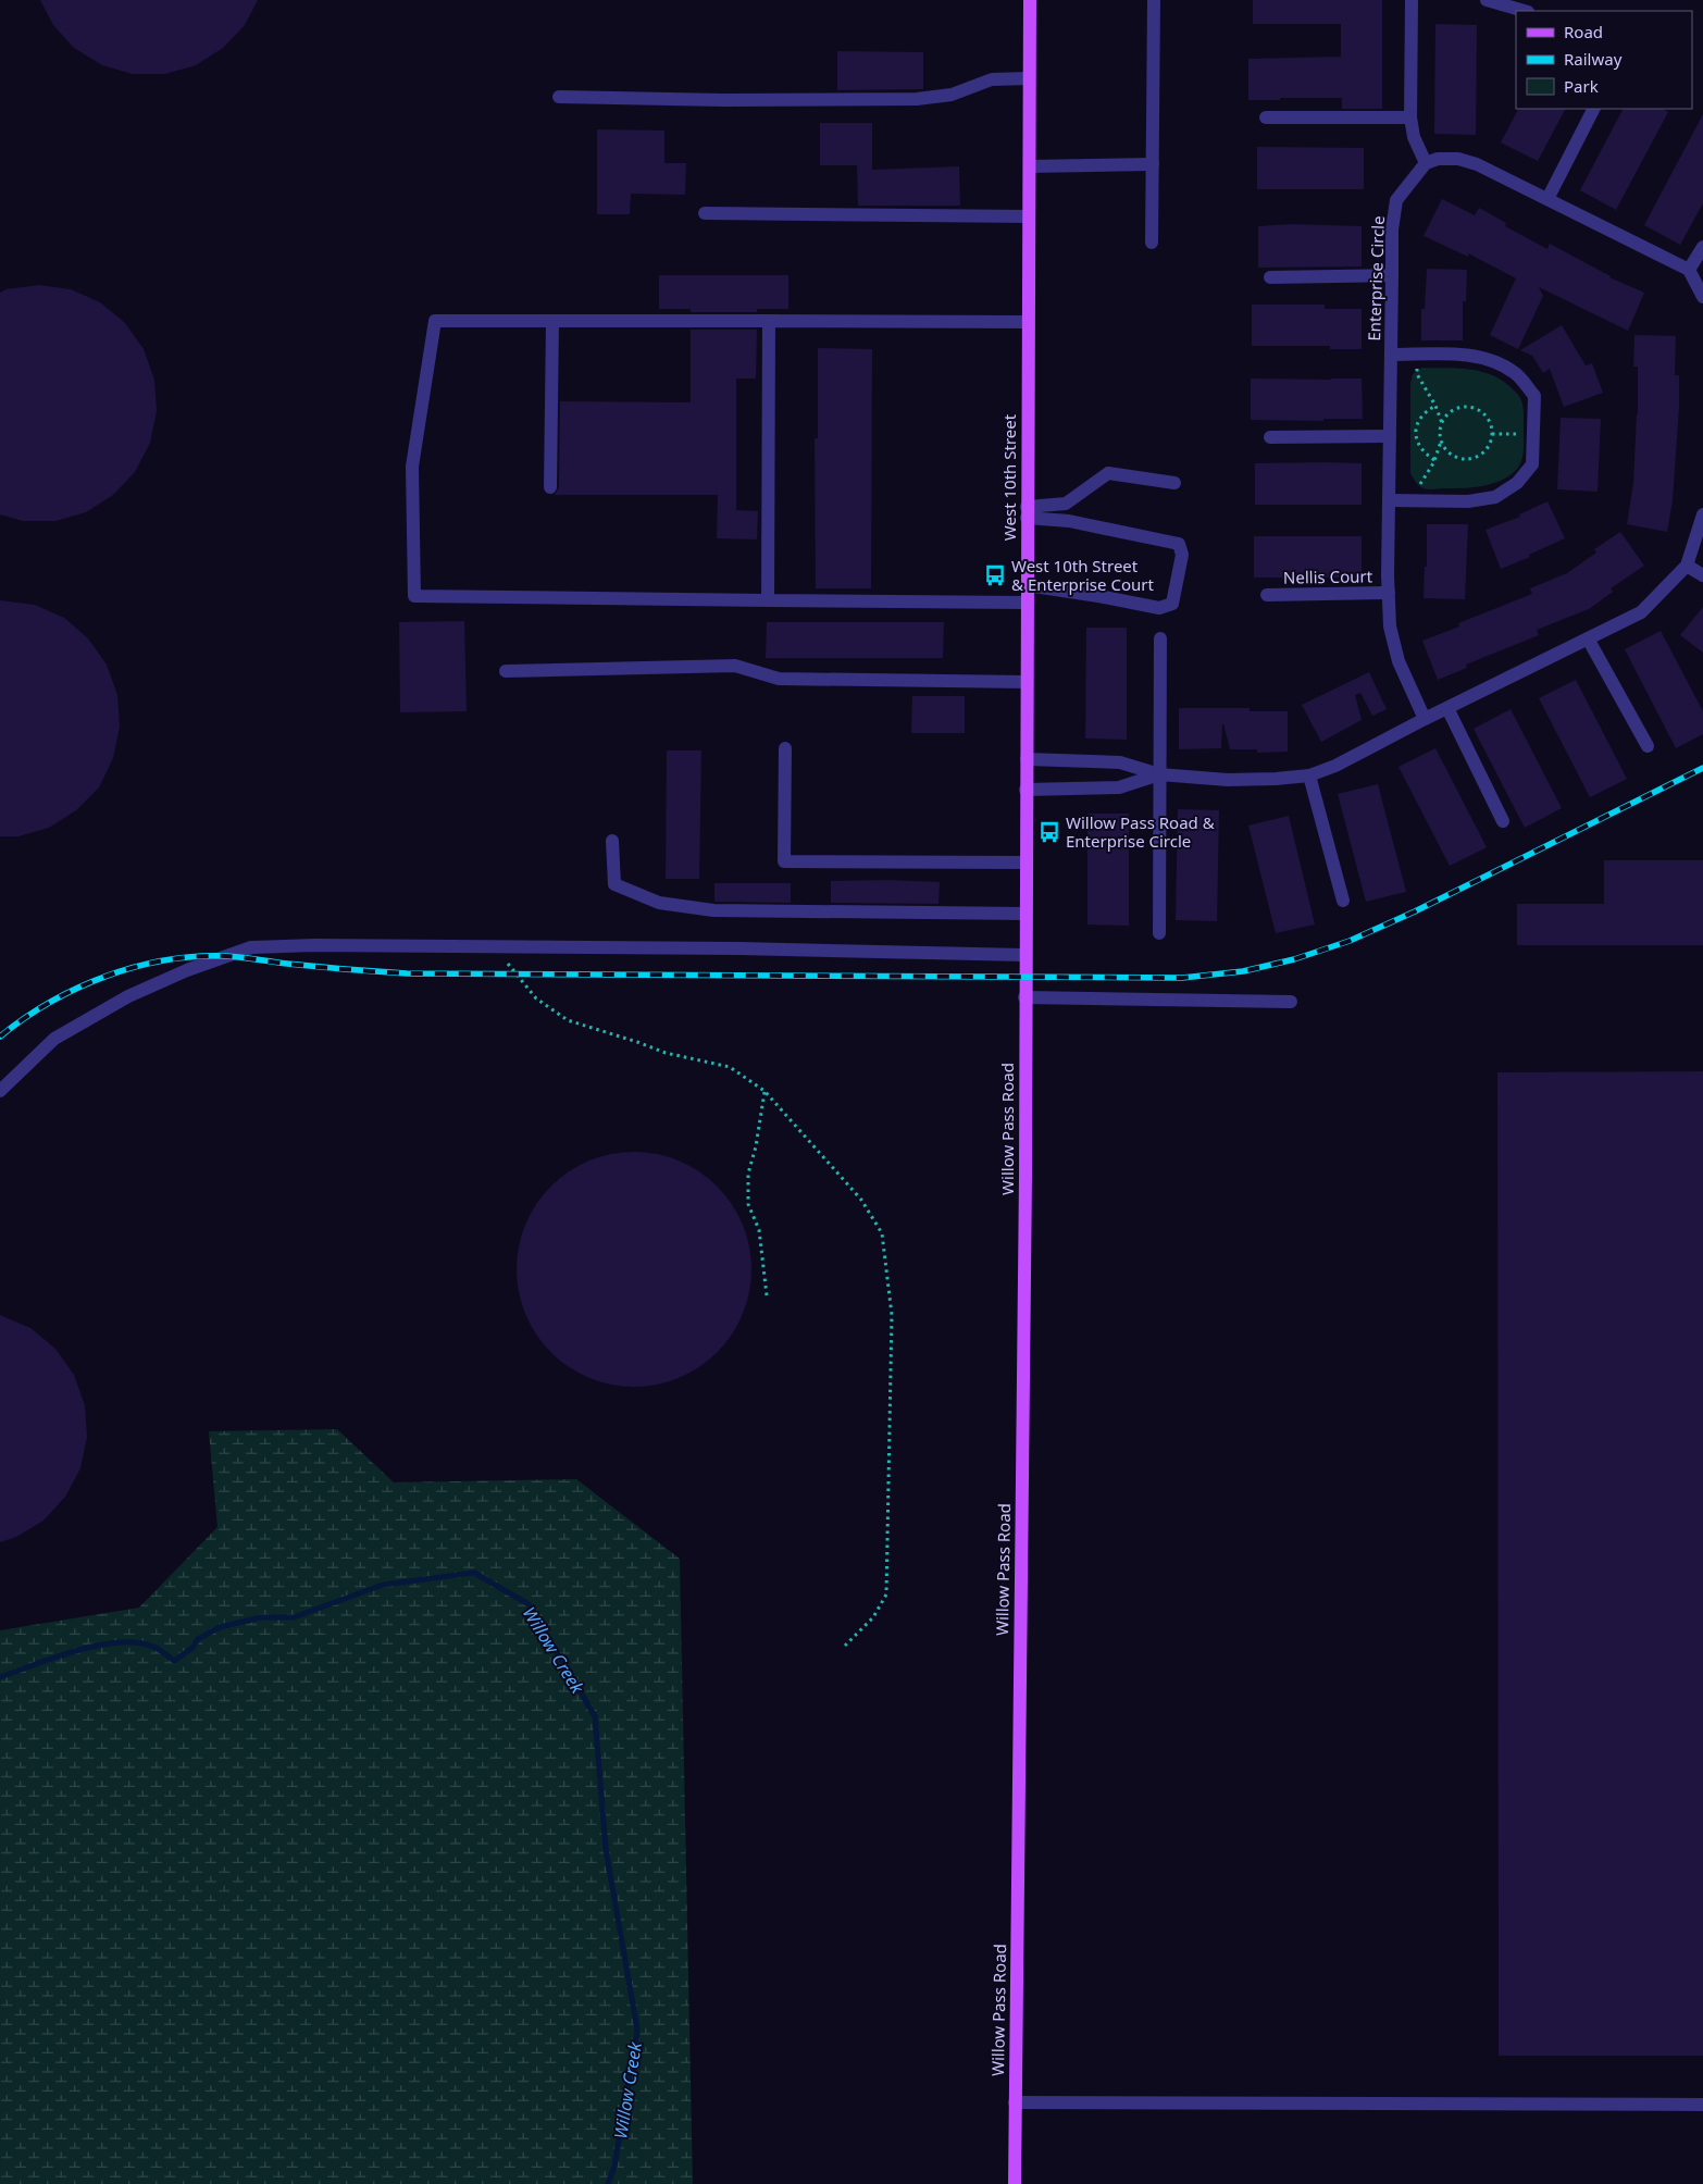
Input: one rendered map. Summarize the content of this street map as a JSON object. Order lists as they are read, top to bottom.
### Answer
{
  "streets": {
    "main road": ["West 10th Street", "Willow Pass Road"],
    "street": ["Enterprise Circle", "Nellis Court"]
  },
  "crossings": [
    ["Enterprise Circle", "Nellis Court"],
    ["West 10th Street", "Willow Pass Road"]
  ],
  "water": ["Willow Creek"],
  "places": {
    "bus stop": ["West 10th Street & Enterprise Court", "Willow Pass Road & Enterprise Circle"]
  },
  "legend": ["Road", "Railway", "Park"]
}
